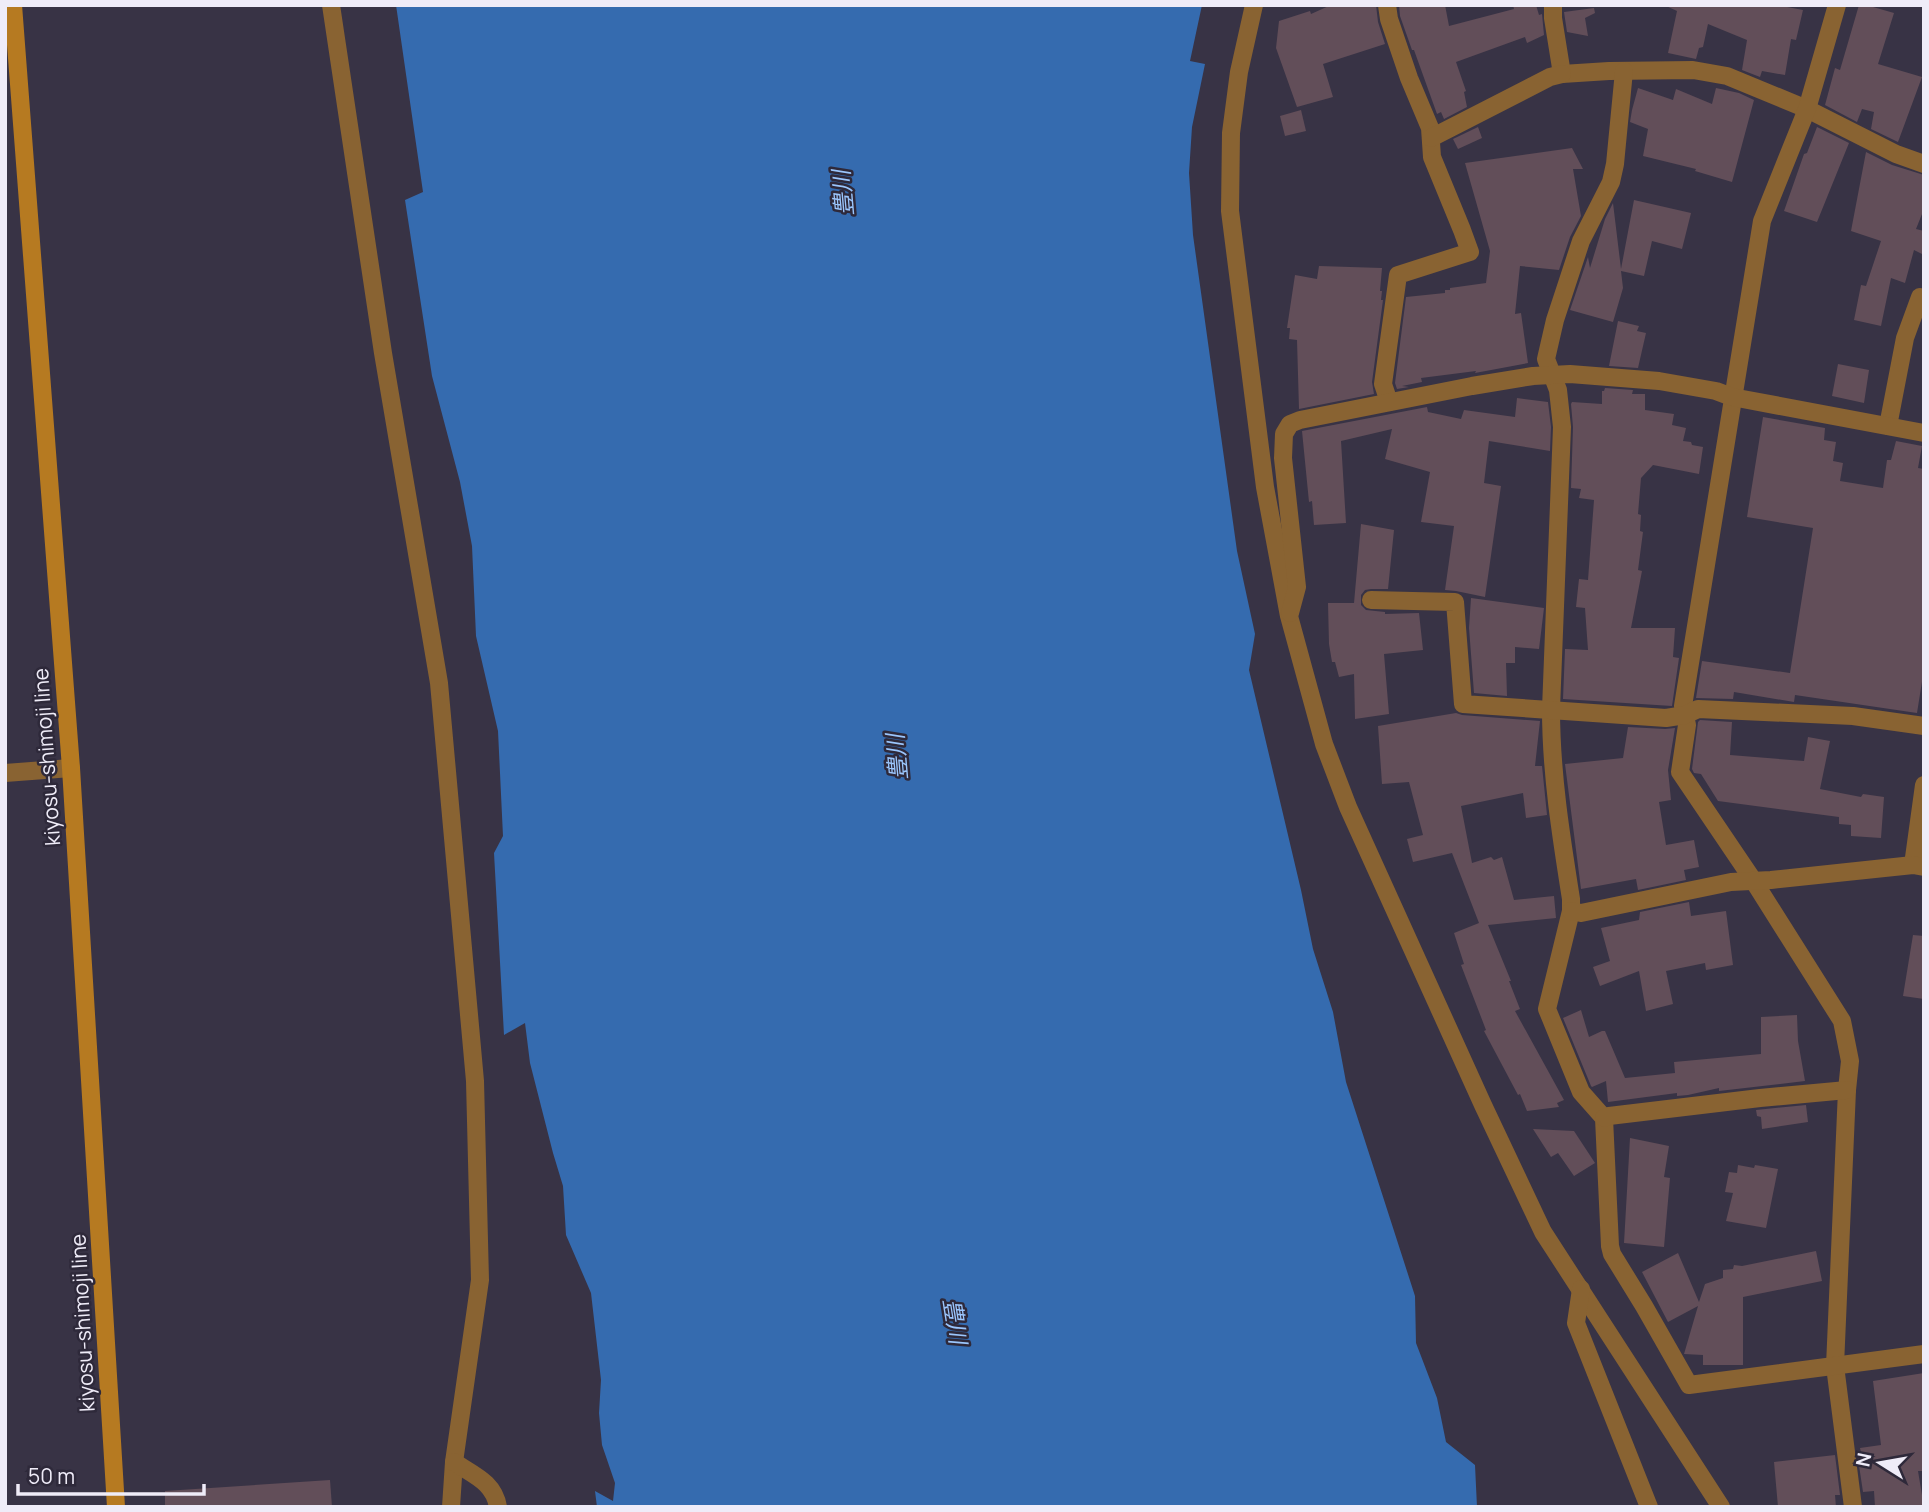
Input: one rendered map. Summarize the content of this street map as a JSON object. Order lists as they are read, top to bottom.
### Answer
{
  "streets": {
    "main road": ["kiyosu-shimoji line"]
  },
  "water": ["豊川"],
  "scale_bar": "50 m",
  "north": "left"
}
